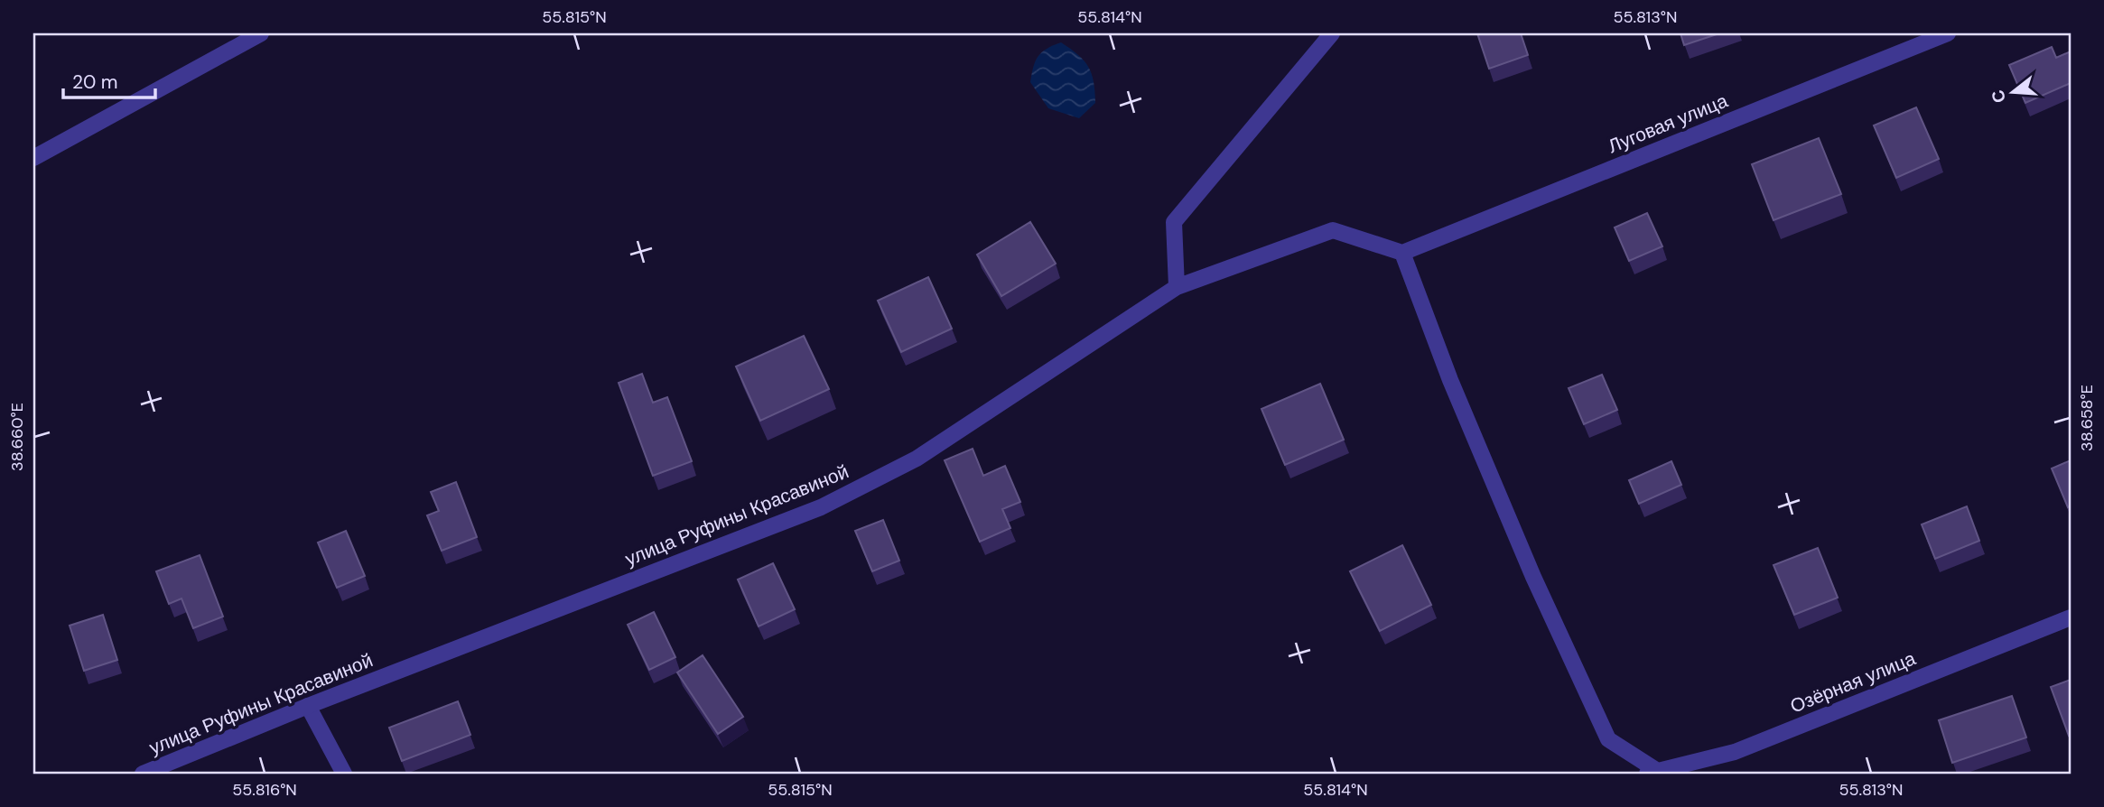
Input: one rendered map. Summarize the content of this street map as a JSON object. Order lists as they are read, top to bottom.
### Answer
{
  "streets": {
    "street": ["Луговая улица", "улица Руфины Красавиной", "Озёрная улица"]
  },
  "crossings": [
    ["Луговая улица", "улица Руфины Красавиной"]
  ],
  "scale_bar": "20 m",
  "north": "left",
  "coordinates": [
    "55.815°N",
    "55.814°N",
    "55.813°N",
    "38.658°E",
    "38.660°E",
    "55.816°N"
  ]
}
